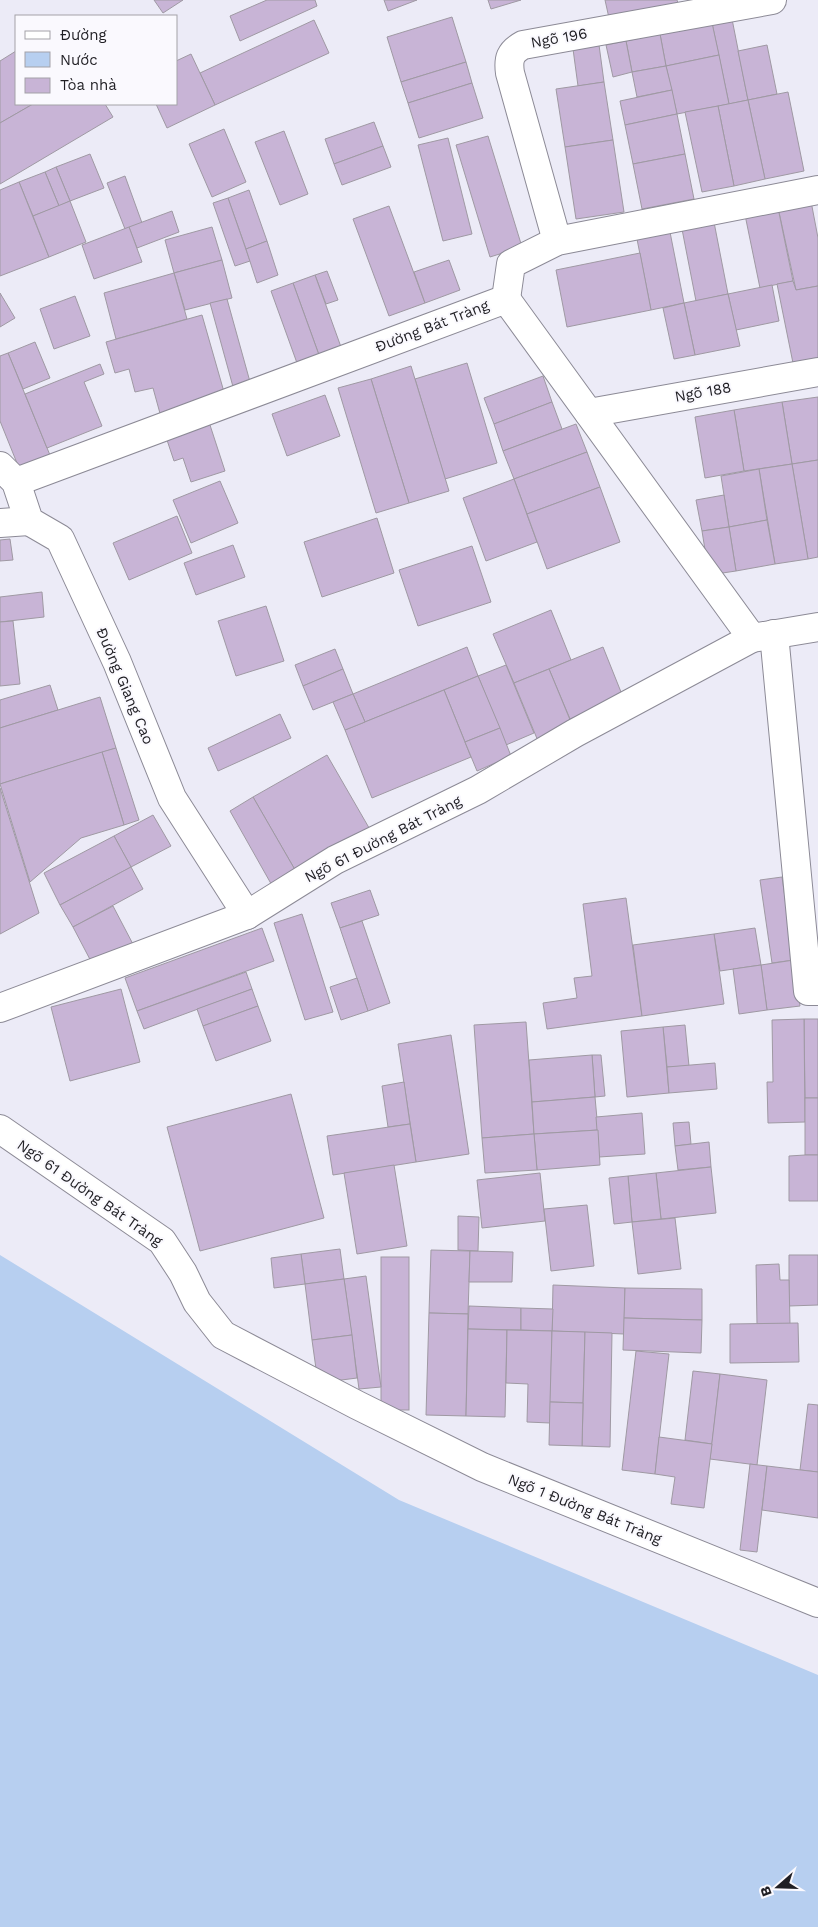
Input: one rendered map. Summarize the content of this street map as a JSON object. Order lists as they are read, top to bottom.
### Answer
{
  "streets": {
    "street": [
      "Ngõ 196",
      "Đường Bát Tràng",
      "Ngõ 188",
      "Đường Giang Cao",
      "Ngõ 61 Đường Bát Tràng",
      "Ngõ 1 Đường Bát Tràng"
    ]
  },
  "crossings": [
    ["Đường Bát Tràng", "Ngõ 188"],
    ["Đường Bát Tràng", "Ngõ 61 Đường Bát Tràng"],
    ["Đường Giang Cao", "Ngõ 61 Đường Bát Tràng"],
    ["Ngõ 61 Đường Bát Tràng", "Ngõ 1 Đường Bát Tràng"]
  ],
  "legend": ["Đường", "Nước", "Tòa nhà"],
  "north": "left"
}
